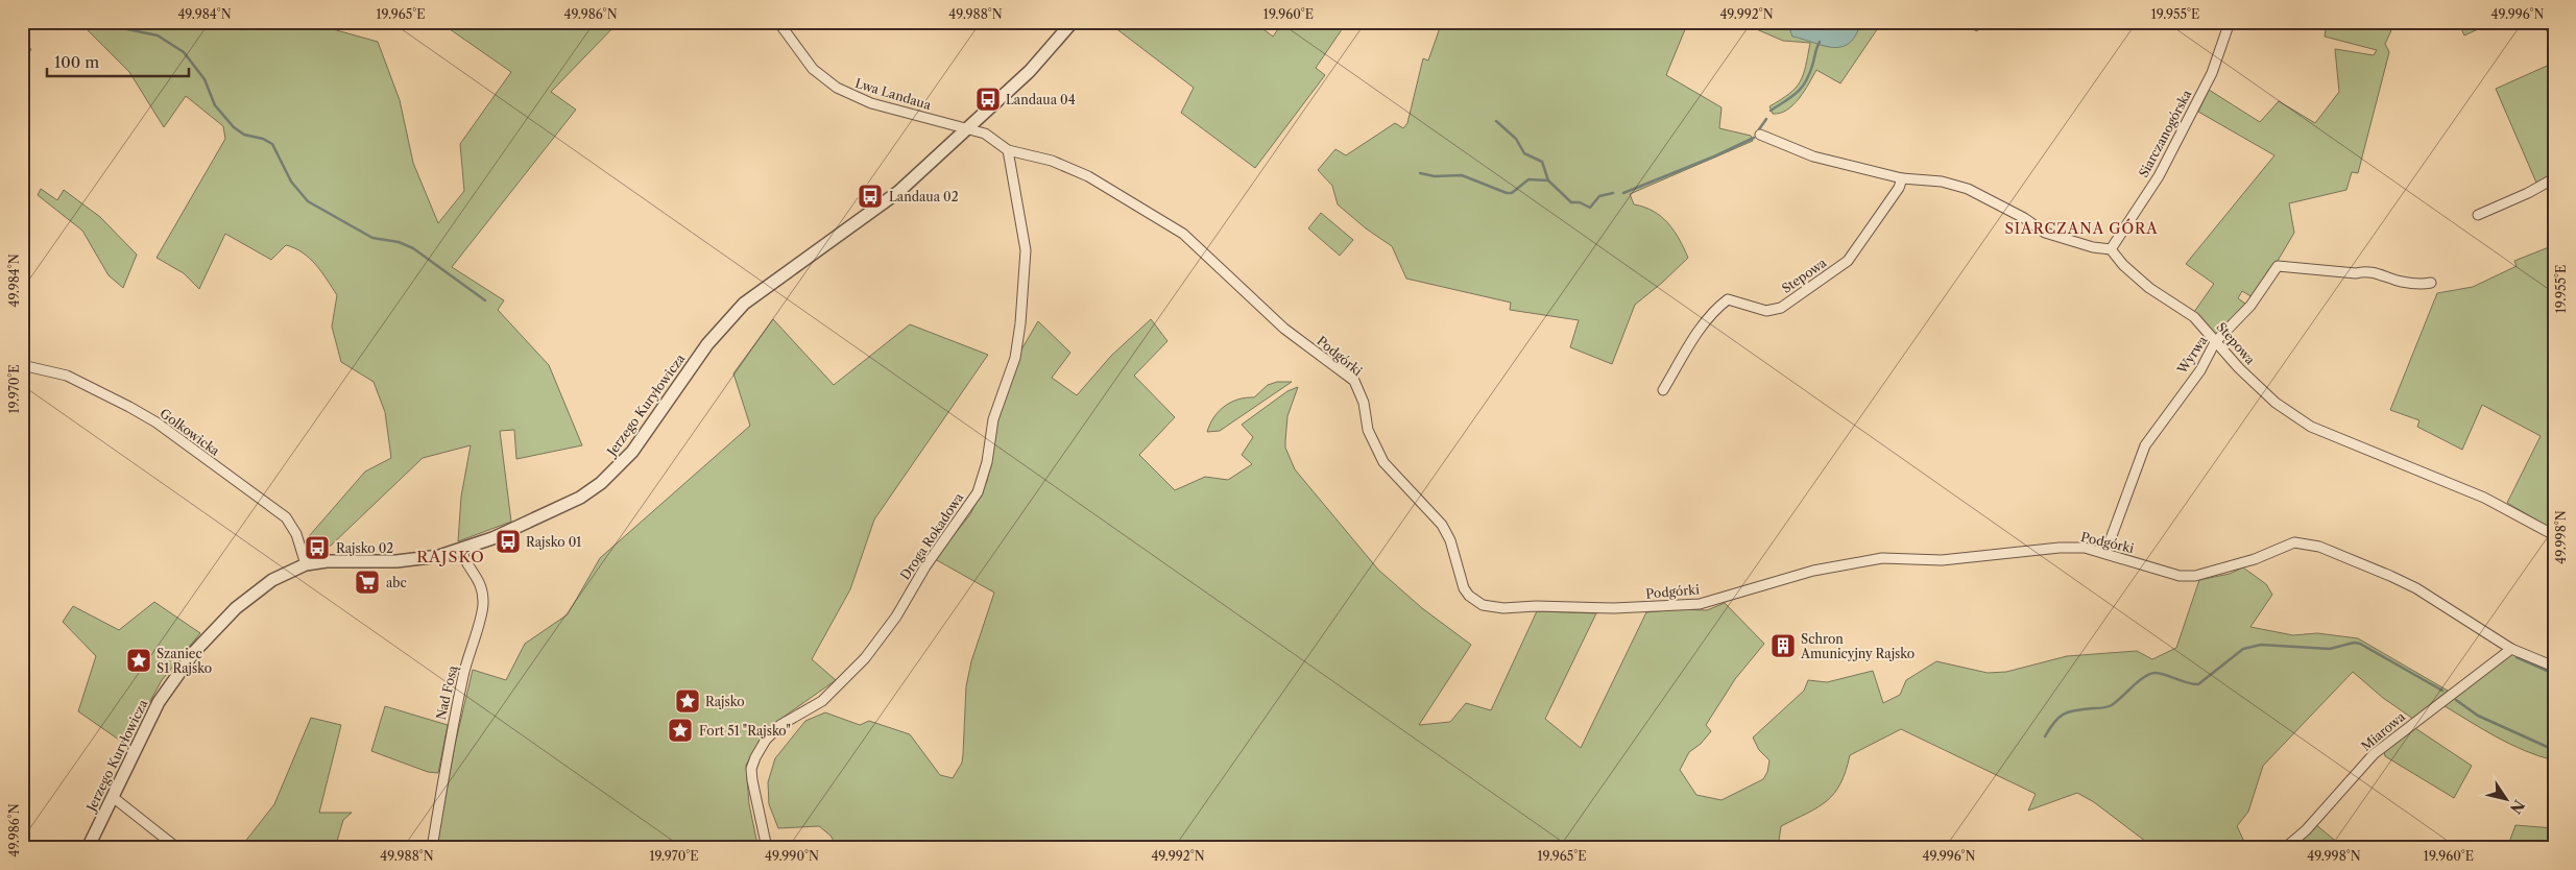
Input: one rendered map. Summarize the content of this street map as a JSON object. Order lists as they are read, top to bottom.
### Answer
{
  "streets": {
    "street": [
      "Lwa Landaua",
      "Siarczanogórska",
      "Stepowa",
      "Wyrwa",
      "Podgórki",
      "Jerzego Kuryłowicza",
      "Golkowicka",
      "Droga Rokadowa",
      "Nad Fosą",
      "Miarowa"
    ]
  },
  "crossings": [
    ["Lwa Landaua", "Podgórki"],
    ["Lwa Landaua", "Jerzego Kuryłowicza"],
    ["Siarczanogórska", "Stepowa"],
    ["Stepowa", "Wyrwa"],
    ["Wyrwa", "Podgórki"],
    ["Podgórki", "Jerzego Kuryłowicza"],
    ["Podgórki", "Droga Rokadowa"],
    ["Podgórki", "Miarowa"],
    ["Jerzego Kuryłowicza", "Golkowicka"],
    ["Jerzego Kuryłowicza", "Nad Fosą"]
  ],
  "districts": ["SIARCZANA GÓRA", "RAJSKO"],
  "places": {
    "bus stop": [
      "Landaua 04",
      "Landaua 02",
      "Rajsko 01",
      "Rajsko 02"
    ],
    "supermarket": ["abc"],
    "building": ["Schron Amunicyjny Rajsko"],
    "place": ["Szaniec S1 Rajsko", "Rajsko", "Fort 51 \"Rajsko\""]
  },
  "scale_bar": "100 m",
  "north": "bottom right",
  "coordinates": [
    "49.984°N",
    "19.965°E",
    "49.986°N",
    "49.988°N",
    "19.960°E",
    "49.992°N",
    "19.955°E",
    "49.996°N",
    "19.970°E",
    "49.998°N",
    "49.990°N"
  ]
}
